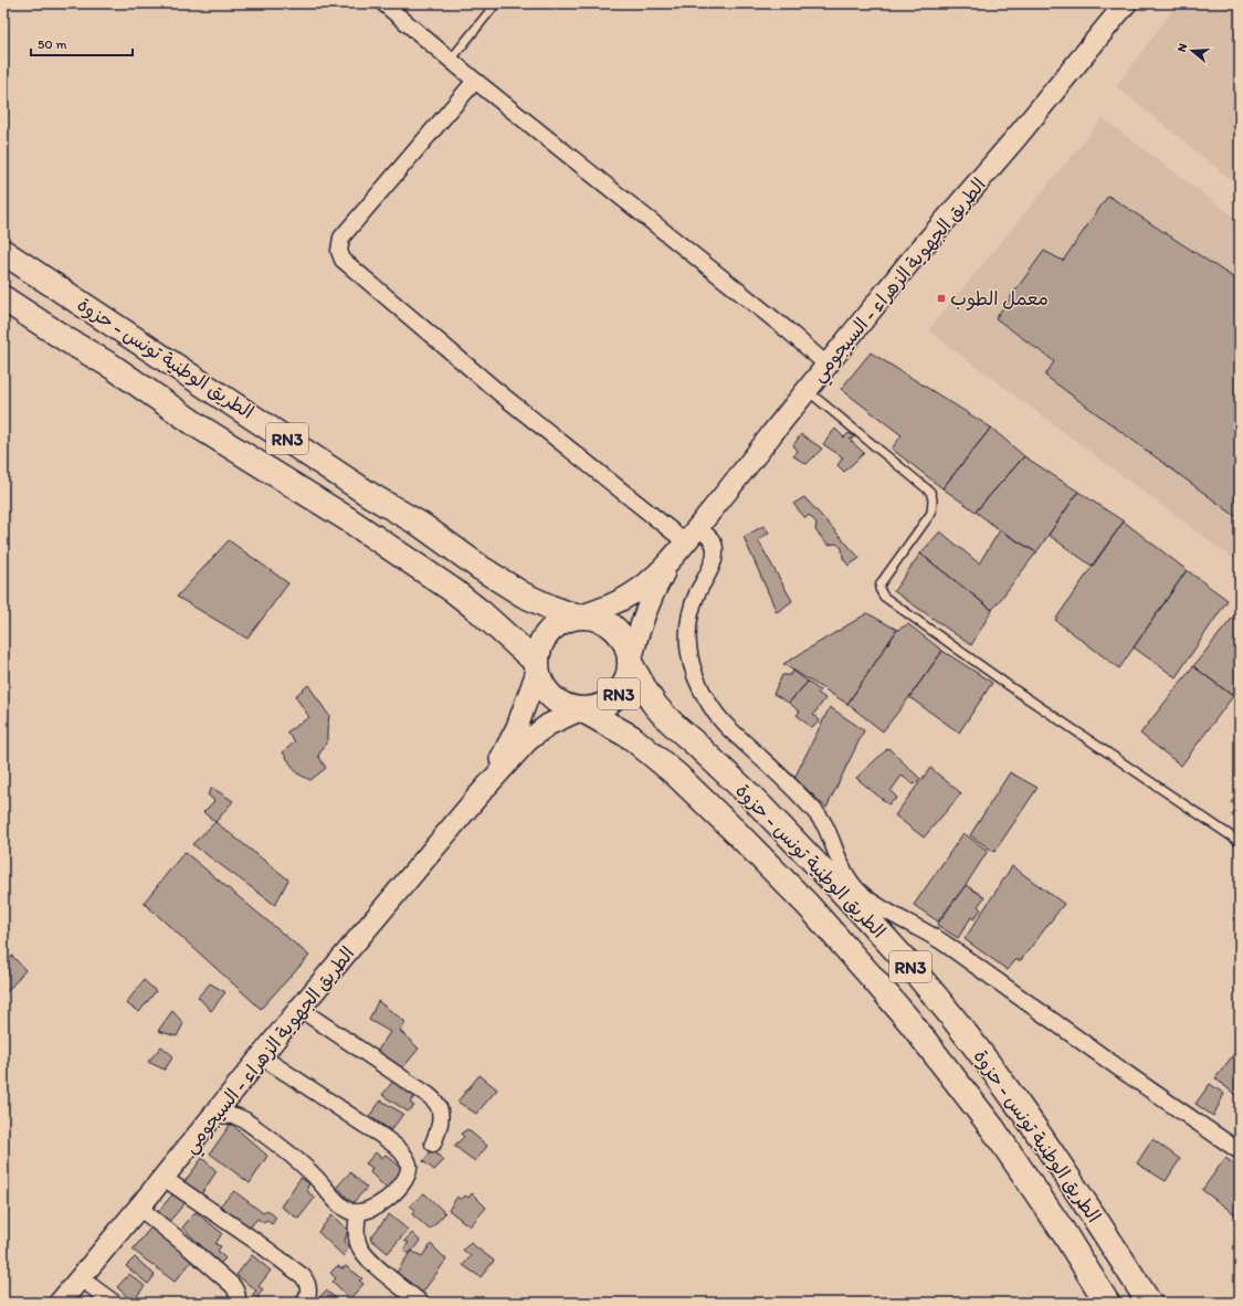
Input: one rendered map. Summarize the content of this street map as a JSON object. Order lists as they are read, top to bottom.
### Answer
{
  "streets": {
    "highway": ["الطريق الوطنية تونس - حزوة", "RN3"],
    "main road": ["الطريق الجهوية الزهراء - السيجومي"]
  },
  "crossings": [
    ["الطريق الجهوية الزهراء - السيجومي", "الطريق الوطنية تونس - حزوة"],
    ["الطريق الجهوية الزهراء - السيجومي", "RN3"],
    ["الطريق الوطنية تونس - حزوة", "RN3"]
  ],
  "places": {
    "transit": ["معمل الطوب"]
  },
  "scale_bar": "50 m",
  "north": "left"
}
